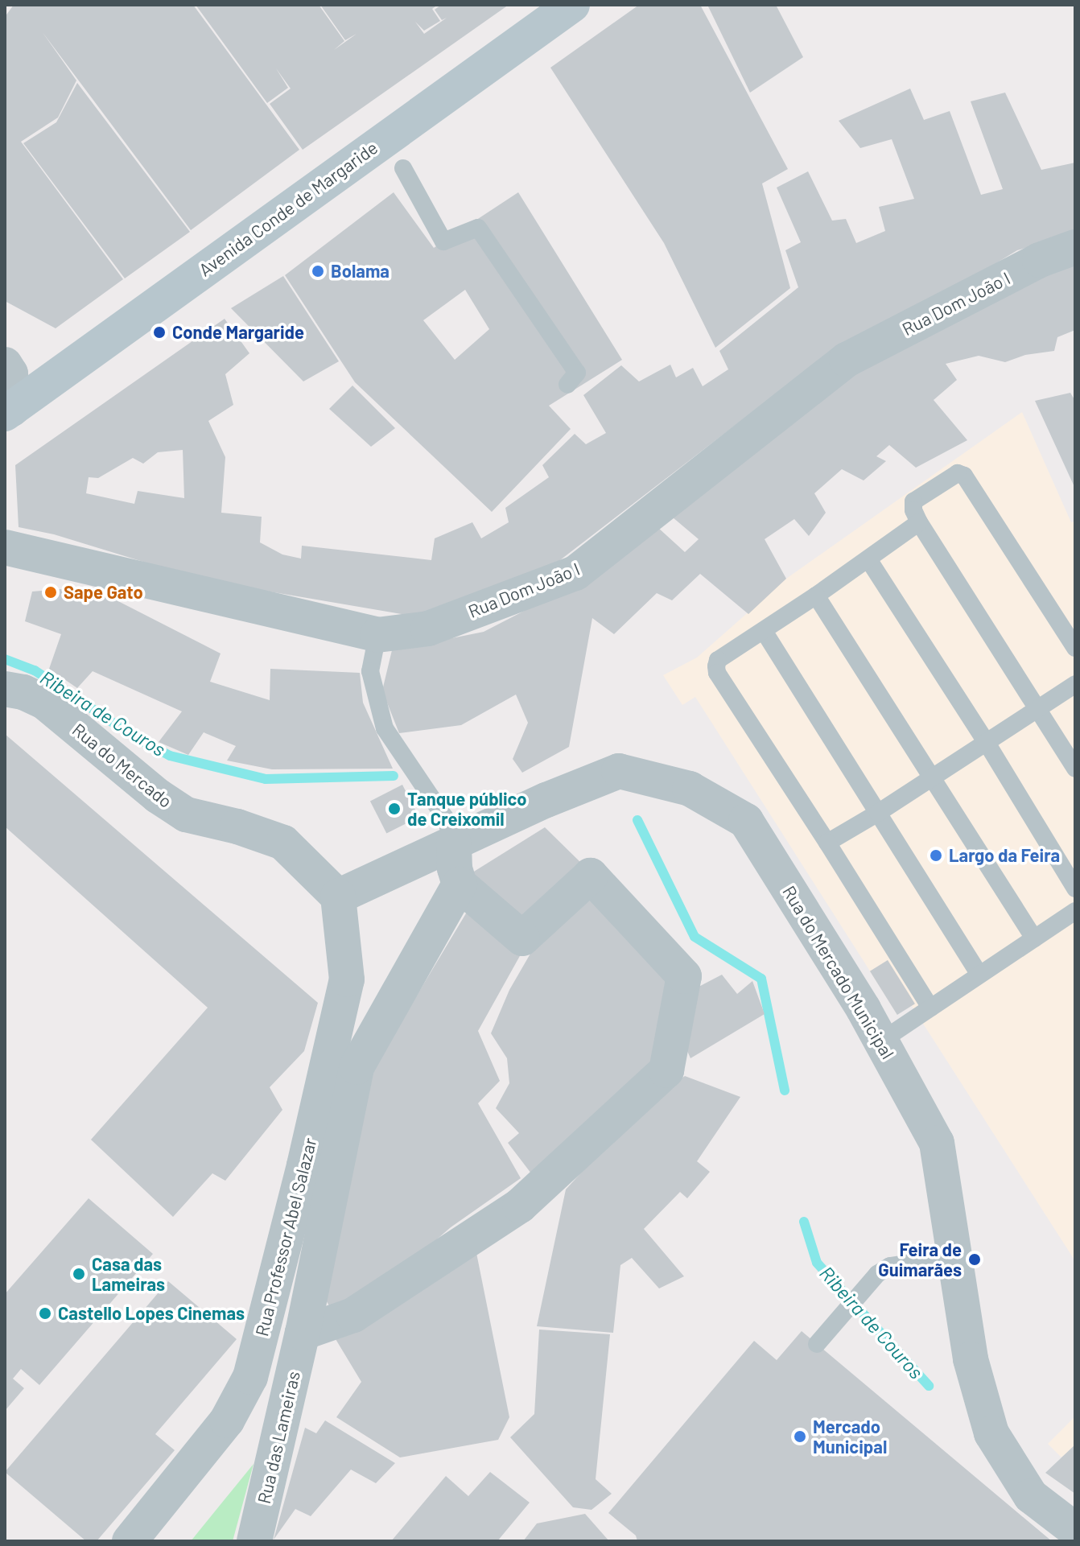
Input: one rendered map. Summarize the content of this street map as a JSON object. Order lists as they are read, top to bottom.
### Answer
{
  "streets": {
    "main road": ["Avenida Conde de Margaride"],
    "street": [
      "Rua Dom João I",
      "Rua do Mercado",
      "Rua do Mercado Municipal",
      "Rua Professor Abel Salazar",
      "Rua das Lameiras"
    ]
  },
  "crossings": [
    ["Rua do Mercado", "Rua do Mercado Municipal"],
    ["Rua do Mercado", "Rua Professor Abel Salazar"],
    ["Rua do Mercado Municipal", "Rua Professor Abel Salazar"],
    ["Rua Professor Abel Salazar", "Rua das Lameiras"]
  ],
  "water": ["Ribeira de Couros"],
  "places": [
    "Bolama",
    "Conde Margaride",
    "Sape Gato",
    "Tanque público de Creixomil",
    "Largo da Feira",
    "Feira de Guimarães",
    "Casa das Lameiras",
    "Castello Lopes Cinemas",
    "Mercado Municipal"
  ]
}
